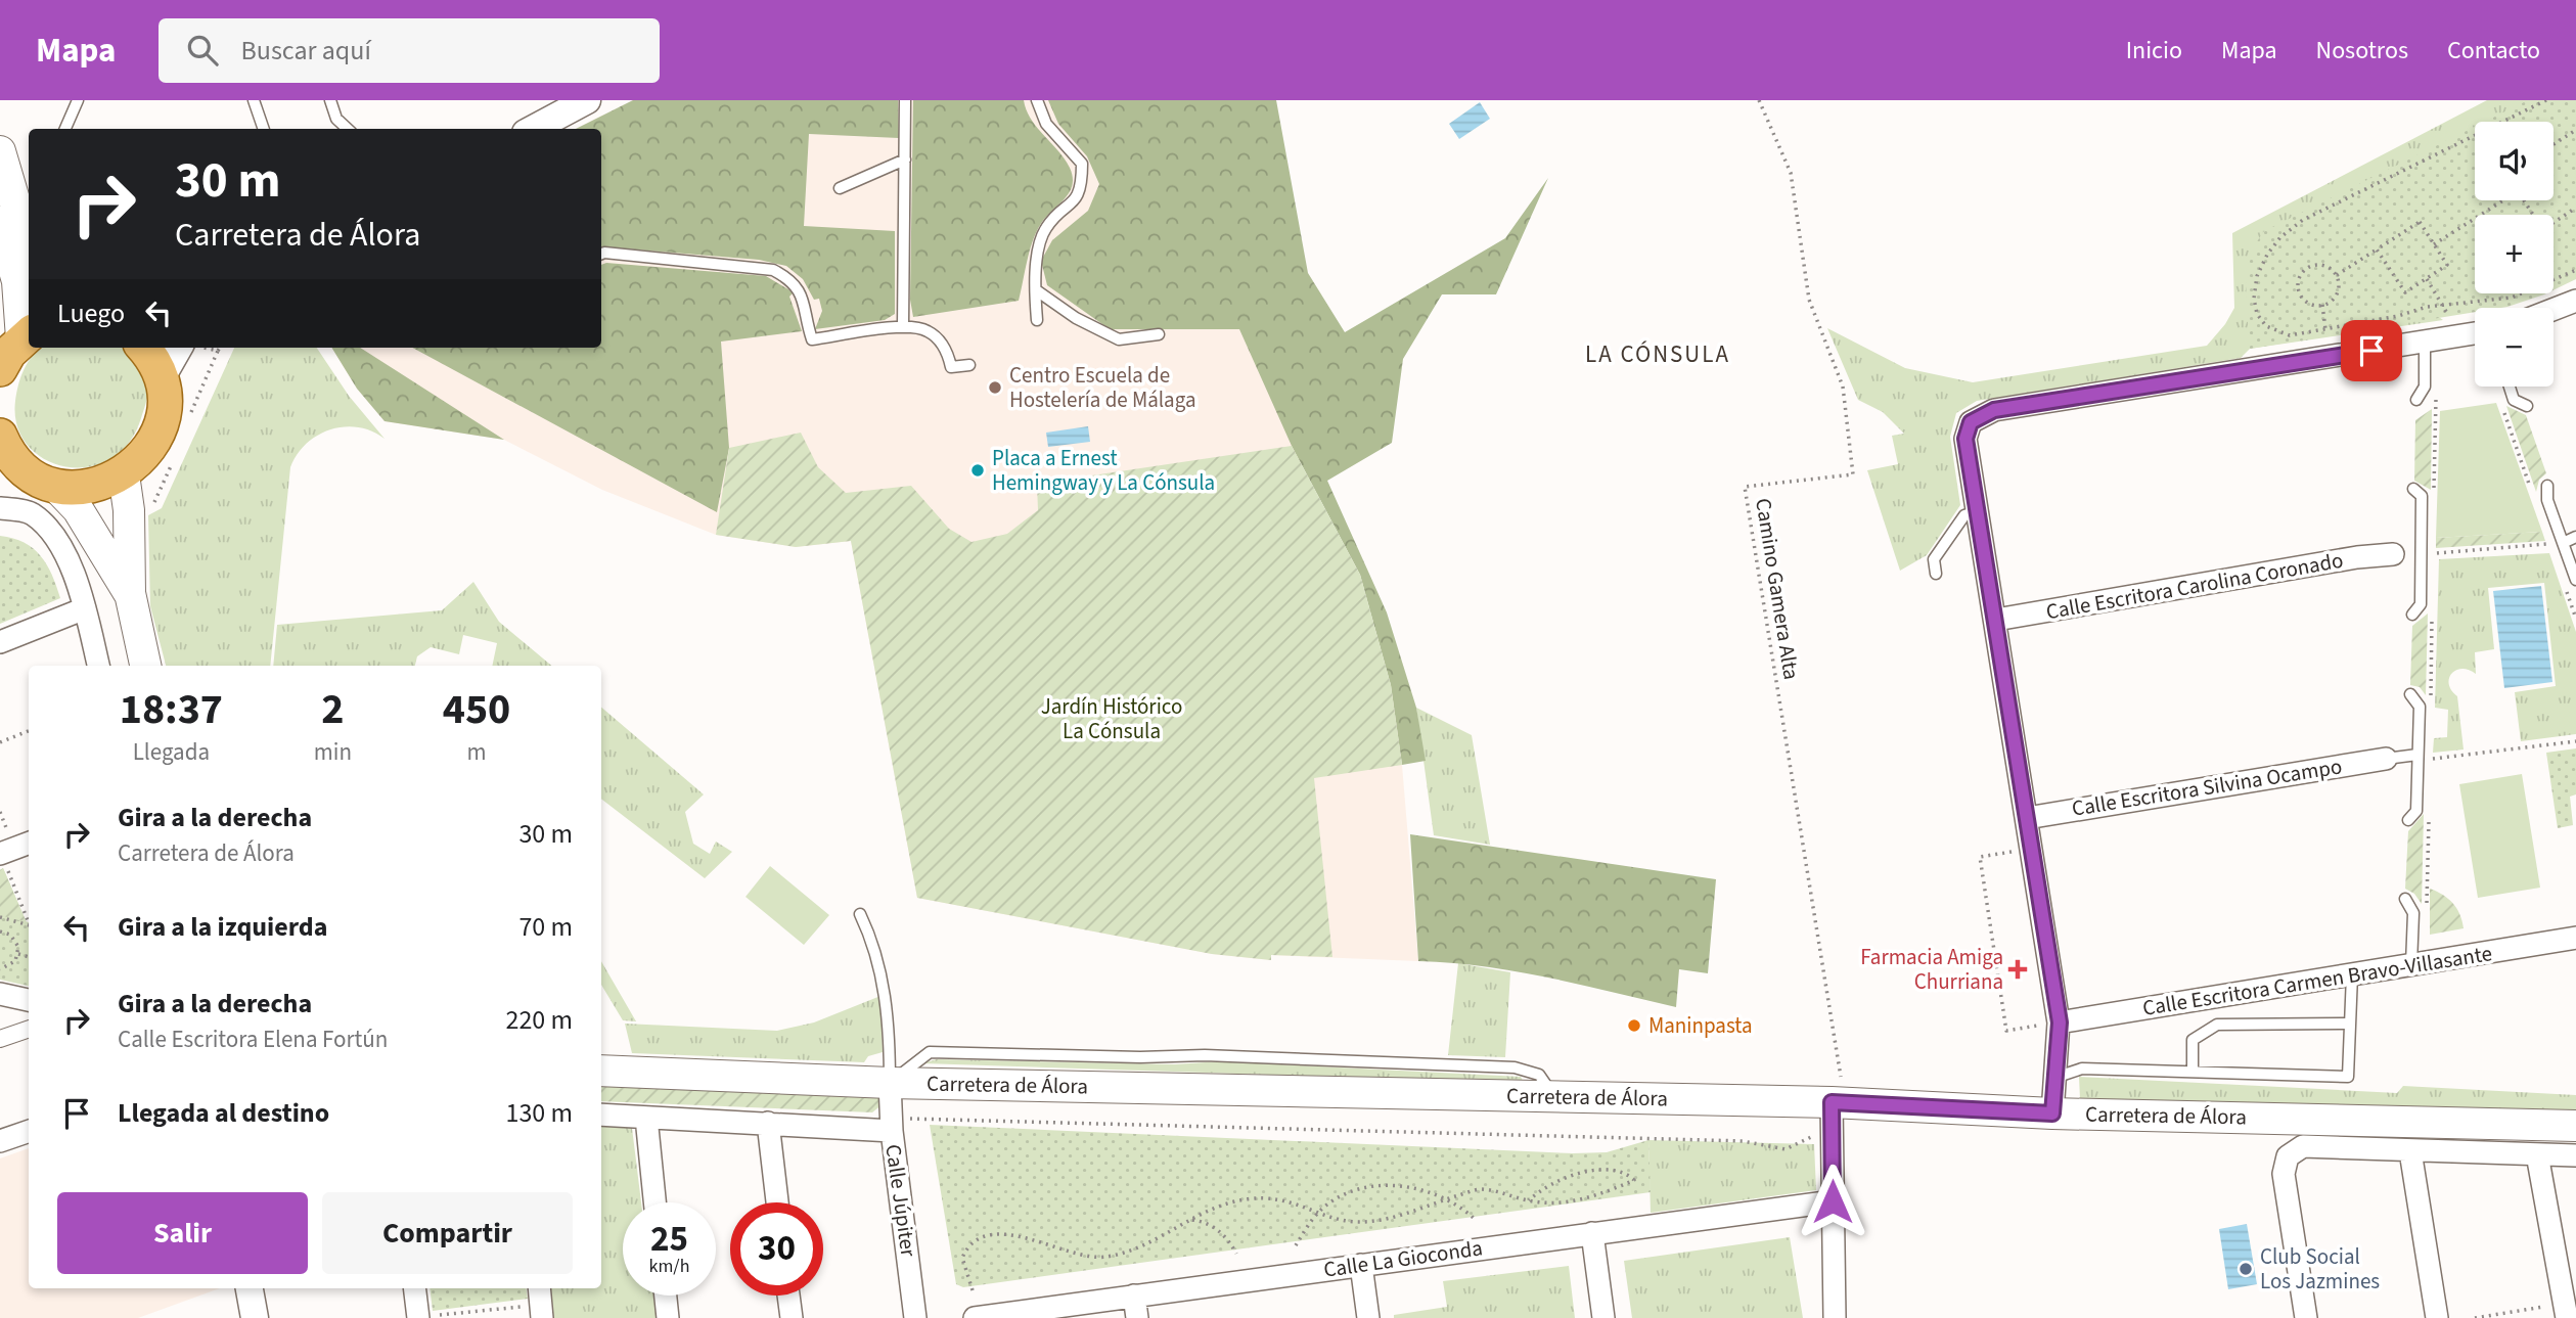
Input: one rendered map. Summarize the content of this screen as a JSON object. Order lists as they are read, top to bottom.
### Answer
{
  "streets": {
    "main road": ["Carretera de Álora"],
    "street": [
      "Calle Escritora Carolina Coronado",
      "Calle Escritora Silvina Ocampo",
      "Calle Escritora Carmen Bravo-Villasante",
      "Calle Júpiter",
      "Calle La Gioconda"
    ],
    "path": ["Camino Gamera Alta"]
  },
  "crossings": [
    ["Camino Gamera Alta", "Carretera de Álora"],
    ["Carretera de Álora", "Calle Júpiter"]
  ],
  "districts": ["LA CÓNSULA"],
  "parks": ["Jardín Histórico La Cónsula"],
  "places": {
    "other": [
      "Centro Escuela de Hostelería de Málaga",
      "Placa a Ernest Hemingway y La Cónsula",
      "Maninpasta",
      "Club Social Los Jazmines"
    ],
    "health": ["Farmacia Amiga Churriana"]
  },
  "page": {
    "header": "Mapa",
    "search": "Buscar aquí",
    "nav": [
      "Inicio",
      "Mapa",
      "Nosotros",
      "Contacto"
    ],
    "map_buttons": ["+", "−"],
    "turn": ["30 m", "Carretera de Álora"],
    "then": "Luego",
    "eta": [
      "18:37",
      "Llegada",
      "2",
      "min",
      "450",
      "m"
    ],
    "list": [
      {
        "name": "Gira a la derecha",
        "note": "Carretera de Álora",
        "value": "30 m"
      },
      {
        "name": "Gira a la izquierda",
        "value": "70 m"
      },
      {
        "name": "Gira a la derecha",
        "note": "Calle Escritora Elena Fortún",
        "value": "220 m"
      },
      {
        "name": "Llegada al destino",
        "value": "130 m"
      }
    ],
    "buttons": ["Salir", "Compartir"],
    "speed": "25 km/h",
    "limit": "30"
  }
}
